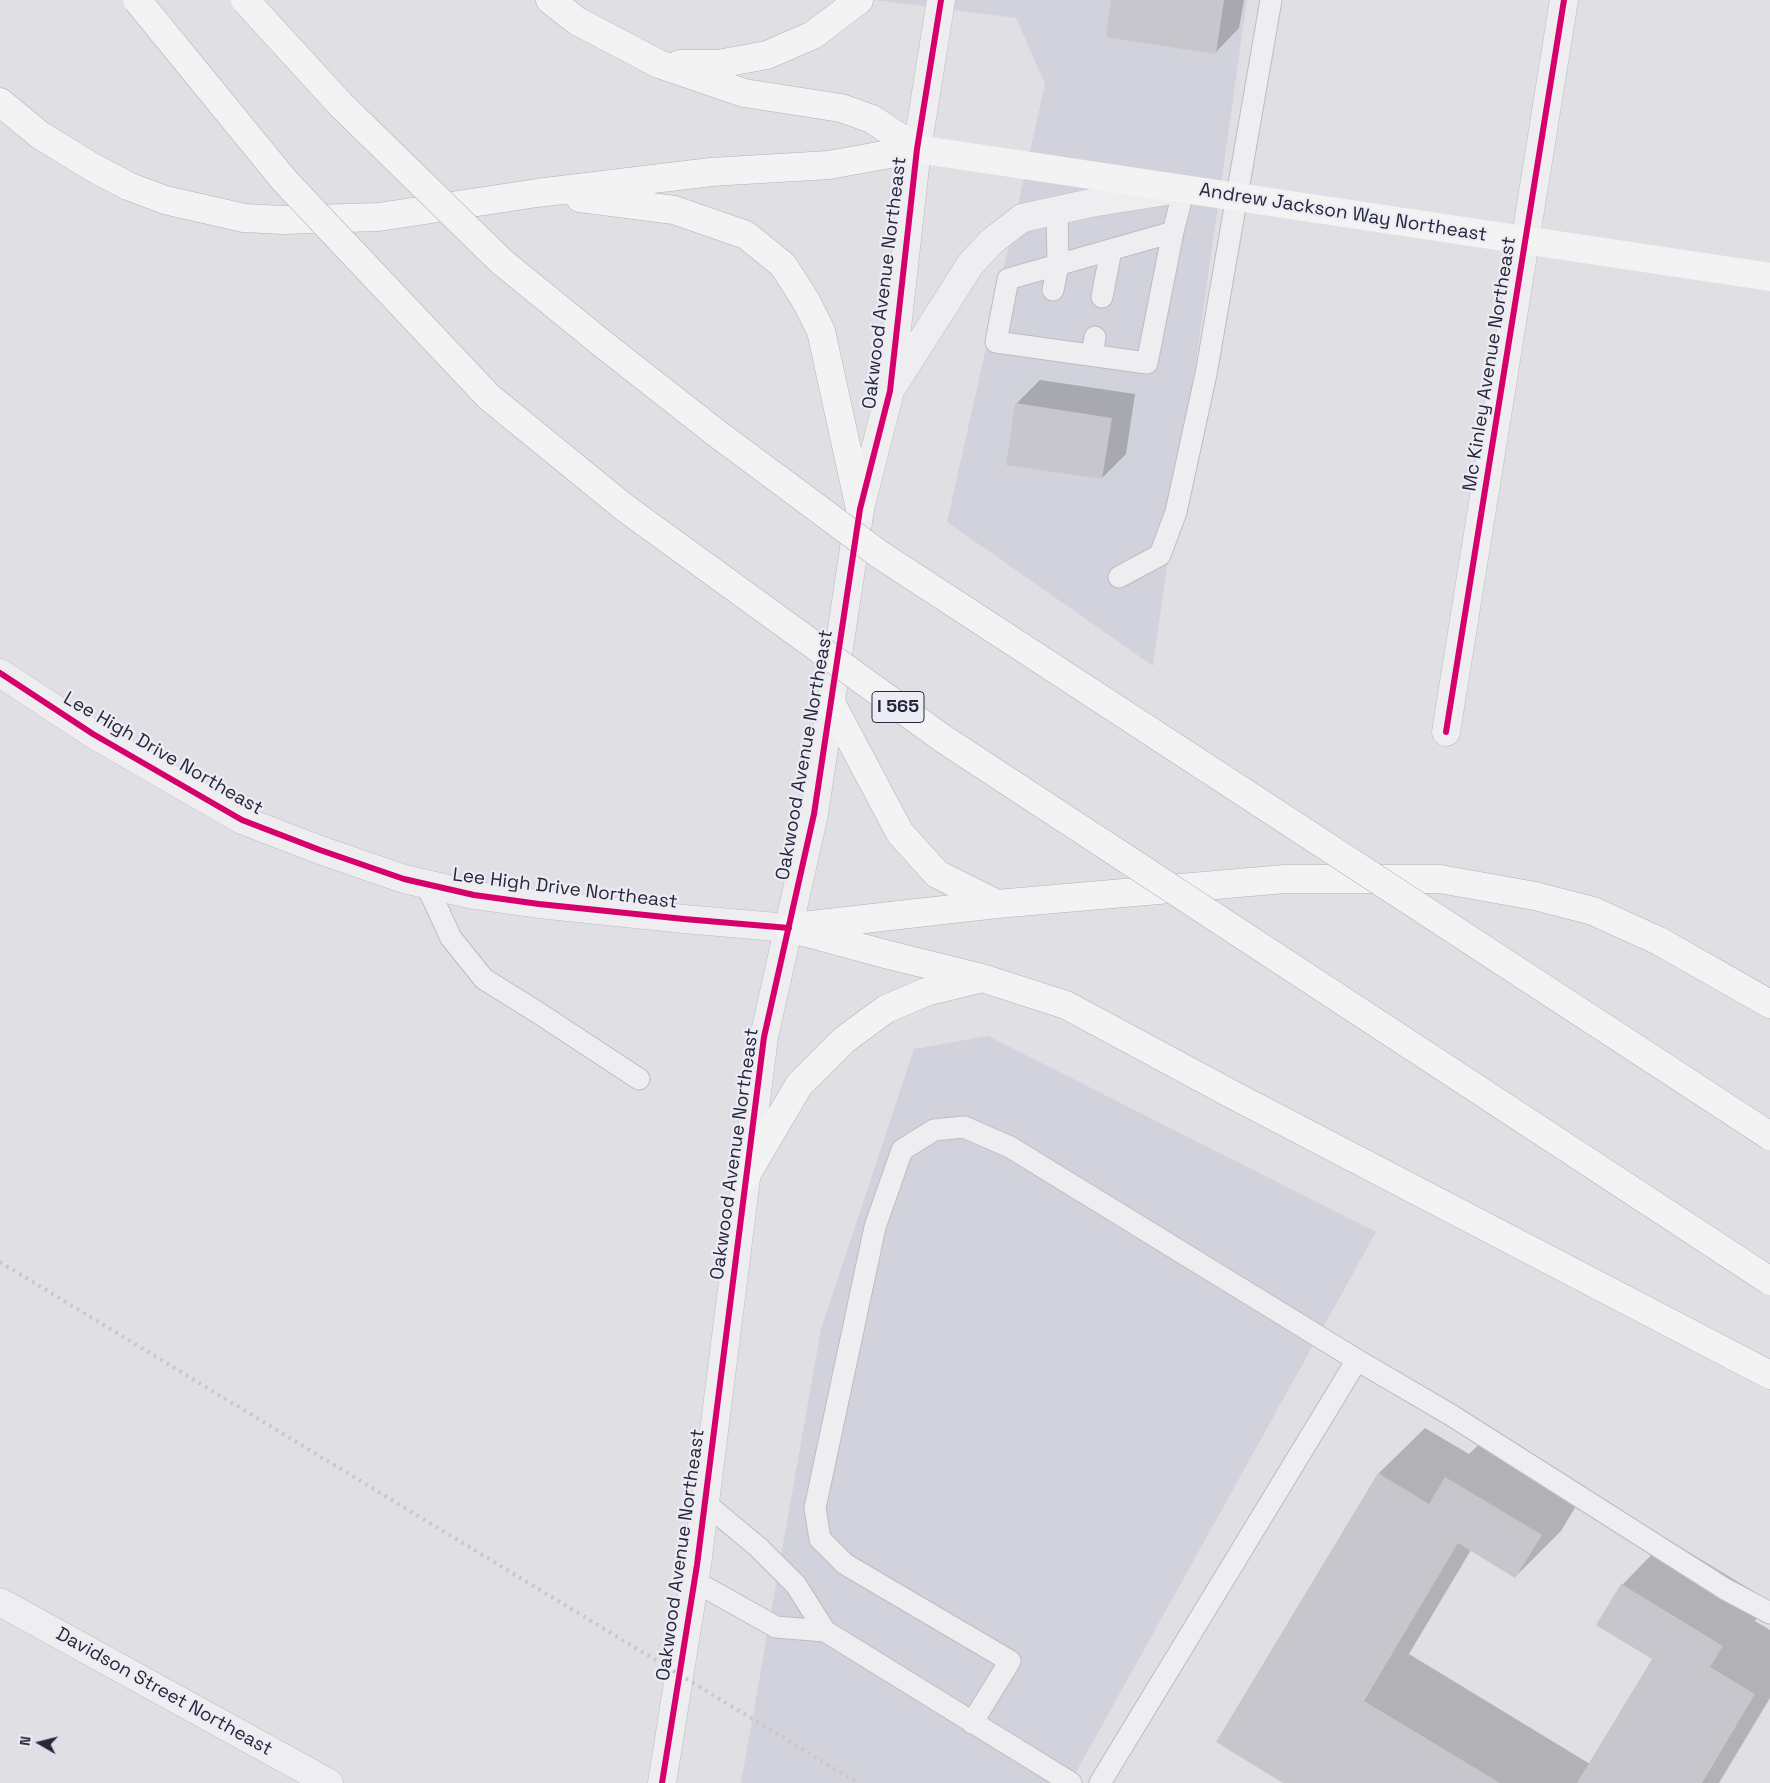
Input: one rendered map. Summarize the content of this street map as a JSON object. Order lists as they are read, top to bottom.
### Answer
{
  "streets": {
    "main road": ["Andrew Jackson Way Northeast", "I 565"],
    "street": [
      "Oakwood Avenue Northeast",
      "Mc Kinley Avenue Northeast",
      "Lee High Drive Northeast",
      "Davidson Street Northeast"
    ]
  },
  "crossings": [
    ["Andrew Jackson Way Northeast", "Oakwood Avenue Northeast"],
    ["Andrew Jackson Way Northeast", "Mc Kinley Avenue Northeast"],
    ["Oakwood Avenue Northeast", "Lee High Drive Northeast"]
  ],
  "north": "left"
}
